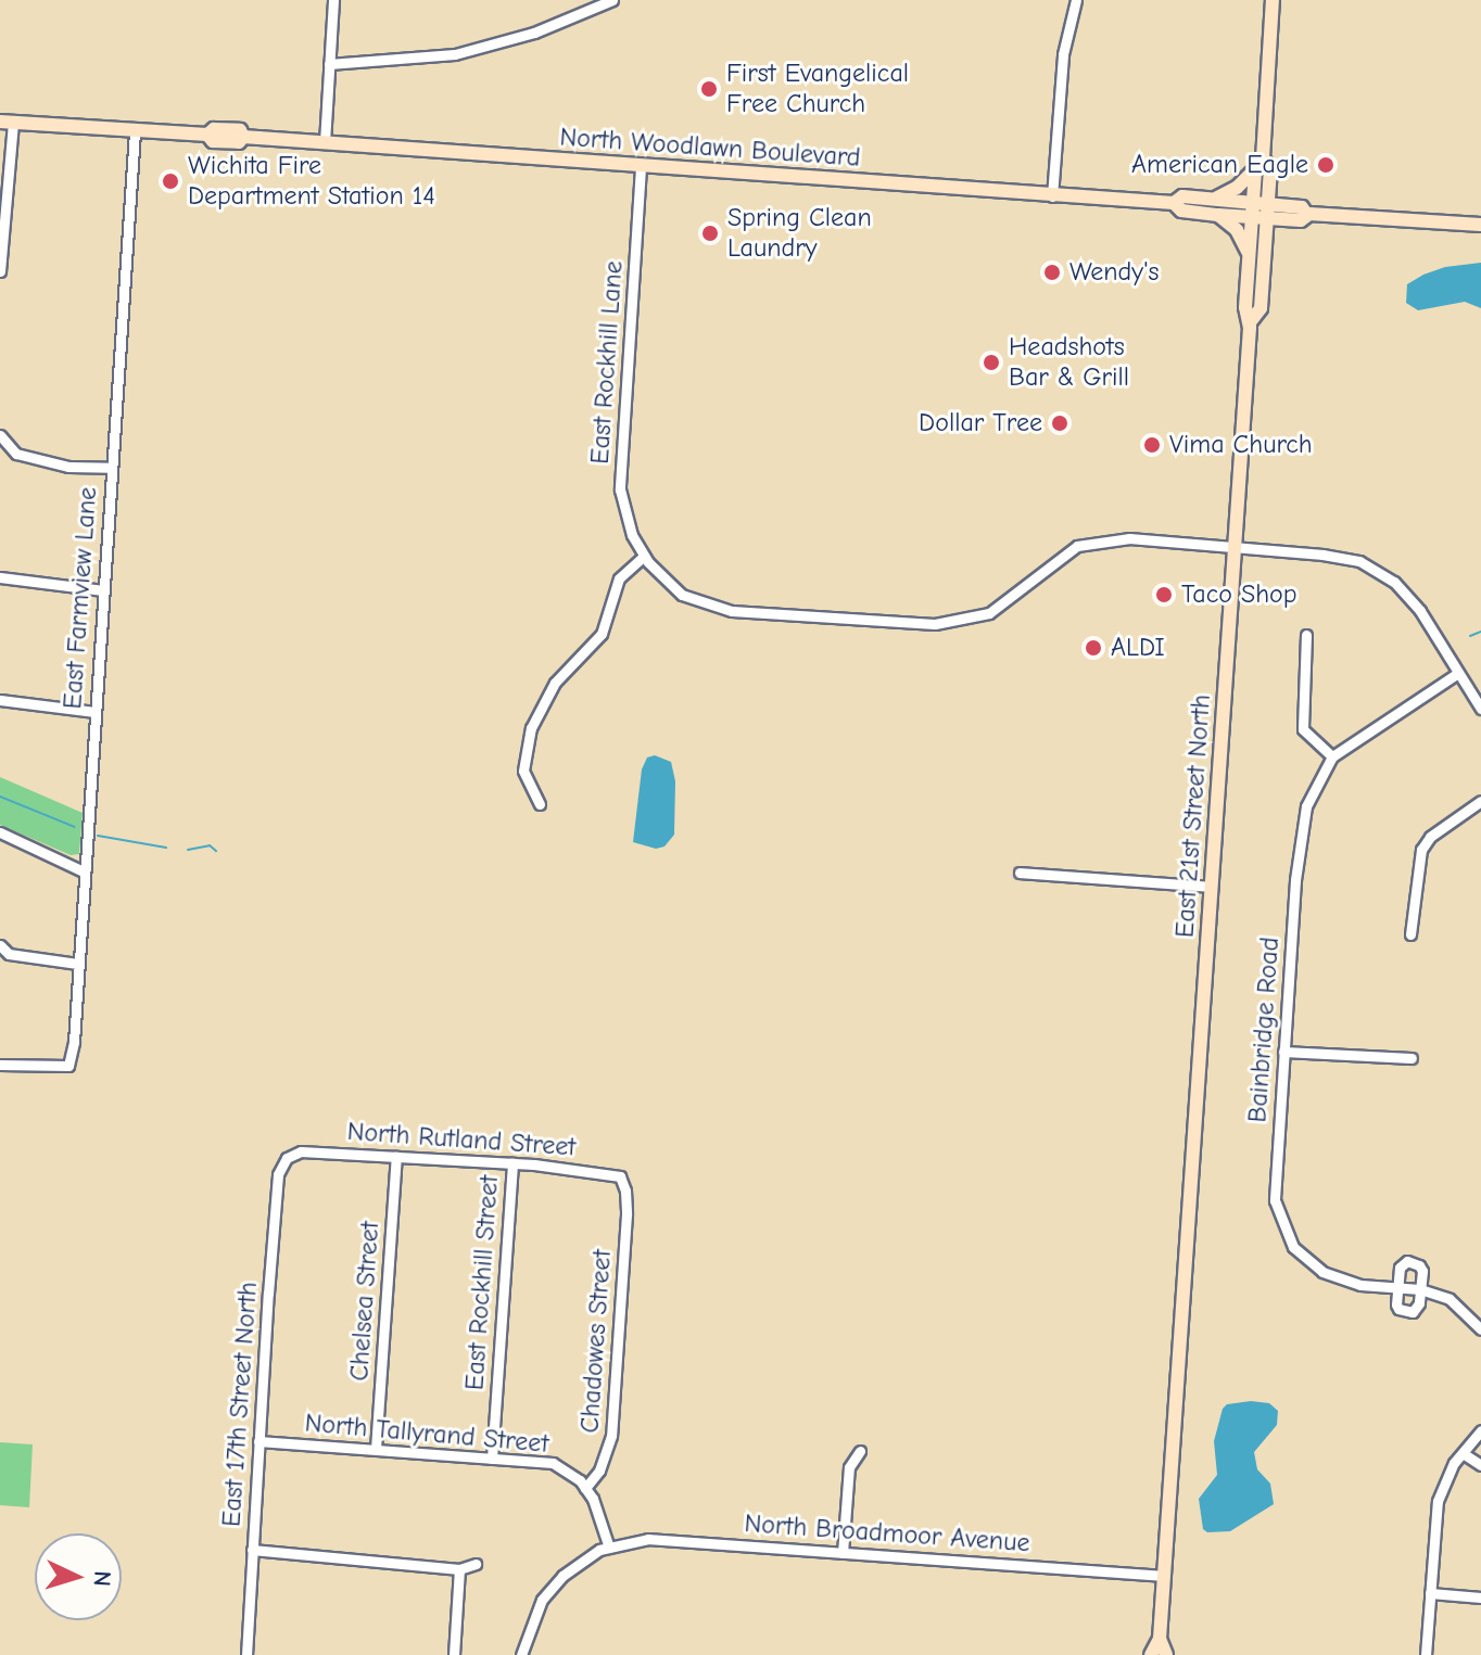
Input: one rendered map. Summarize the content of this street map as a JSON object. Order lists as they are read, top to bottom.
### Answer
{
  "streets": {
    "main road": ["North Woodlawn Boulevard", "East 21st Street North"],
    "street": [
      "East Rockhill Lane",
      "East Farmview Lane",
      "Bainbridge Road",
      "North Rutland Street",
      "East Rockhill Street",
      "Chelsea Street",
      "Chadowes Street",
      "East 17th Street North",
      "North Tallyrand Street",
      "North Broadmoor Avenue"
    ]
  },
  "crossings": [
    ["North Woodlawn Boulevard", "East Rockhill Lane"],
    ["North Woodlawn Boulevard", "East Farmview Lane"],
    ["North Woodlawn Boulevard", "East 21st Street North"],
    ["East Rockhill Lane", "East 21st Street North"],
    ["East Rockhill Lane", "Bainbridge Road"],
    ["East 21st Street North", "North Broadmoor Avenue"],
    ["North Rutland Street", "East Rockhill Street"],
    ["North Rutland Street", "Chelsea Street"],
    ["North Rutland Street", "Chadowes Street"],
    ["North Rutland Street", "East 17th Street North"],
    ["East Rockhill Street", "North Tallyrand Street"],
    ["Chelsea Street", "North Tallyrand Street"],
    ["Chadowes Street", "North Tallyrand Street"],
    ["East 17th Street North", "North Tallyrand Street"]
  ],
  "places": [
    "First Evangelical Free Church",
    "American Eagle",
    "Wichita Fire Department Station 14",
    "Spring Clean Laundry",
    "Wendy's",
    "Headshots Bar & Grill",
    "Dollar Tree",
    "Vima Church",
    "Taco Shop",
    "ALDI"
  ],
  "north": "right"
}
